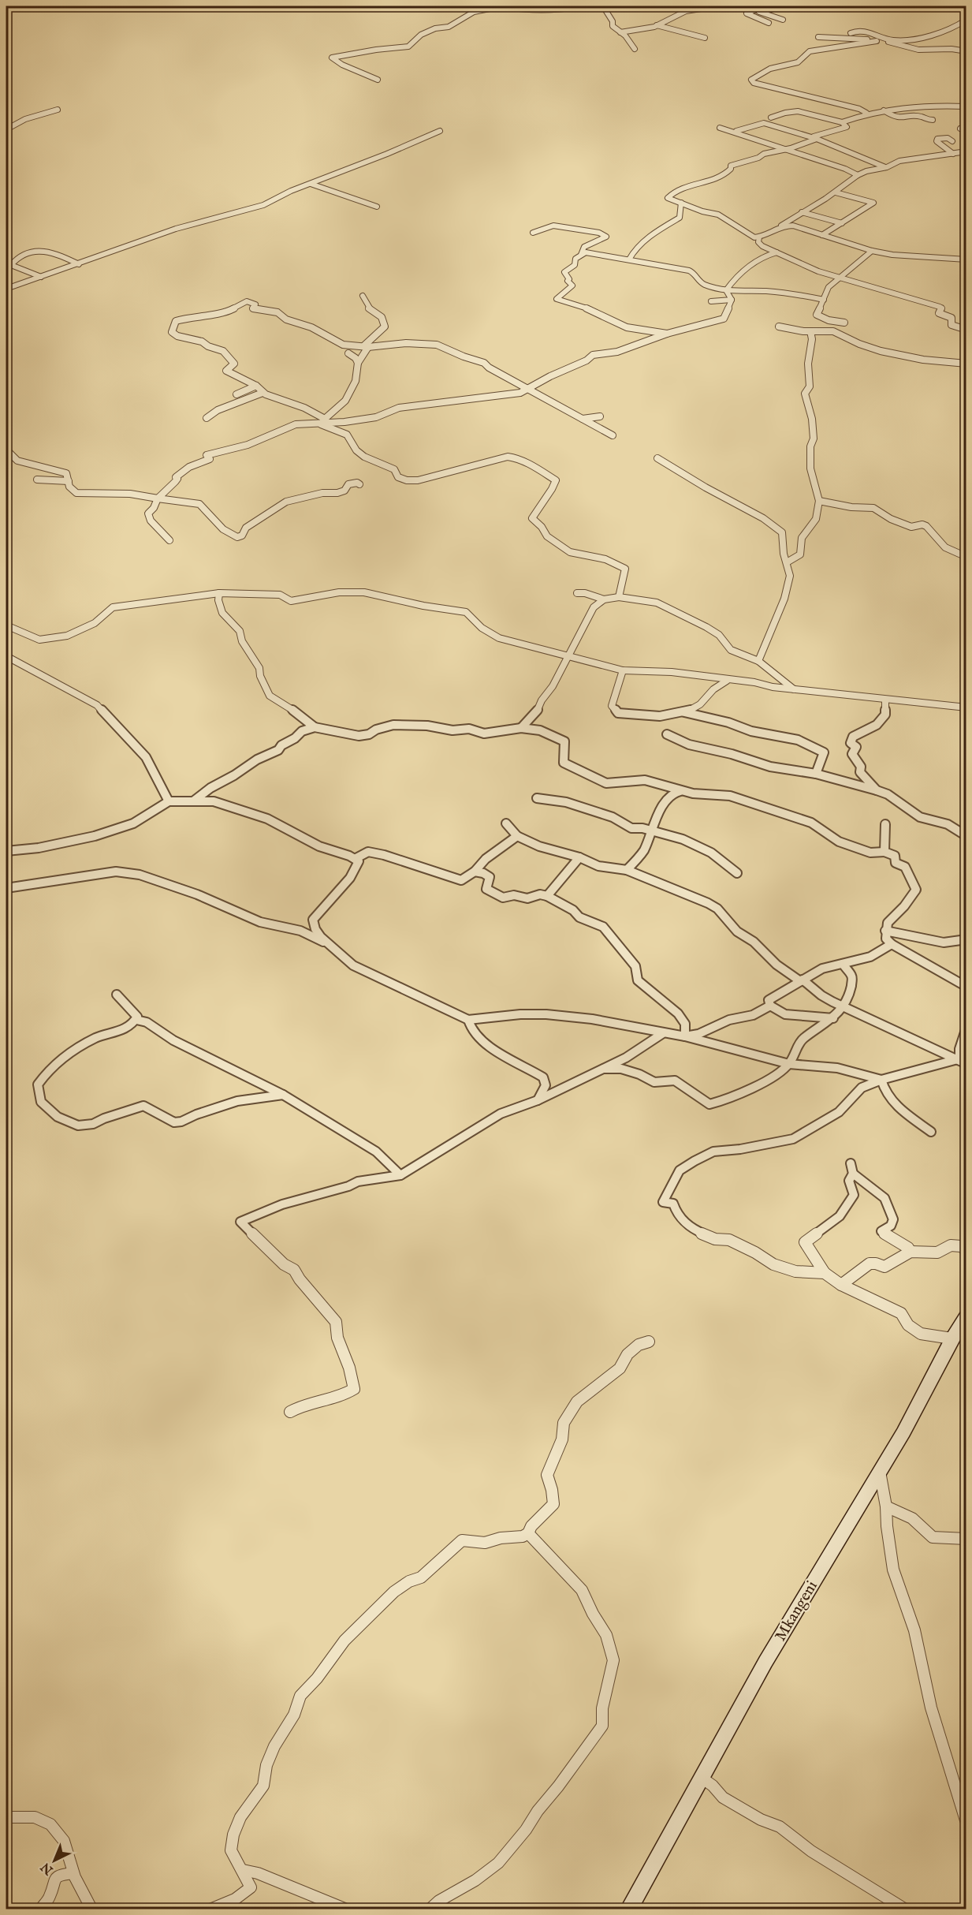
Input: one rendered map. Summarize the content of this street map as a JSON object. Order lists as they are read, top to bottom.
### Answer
{
  "streets": {
    "street": ["Mkangeni"]
  },
  "north": "bottom left"
}
